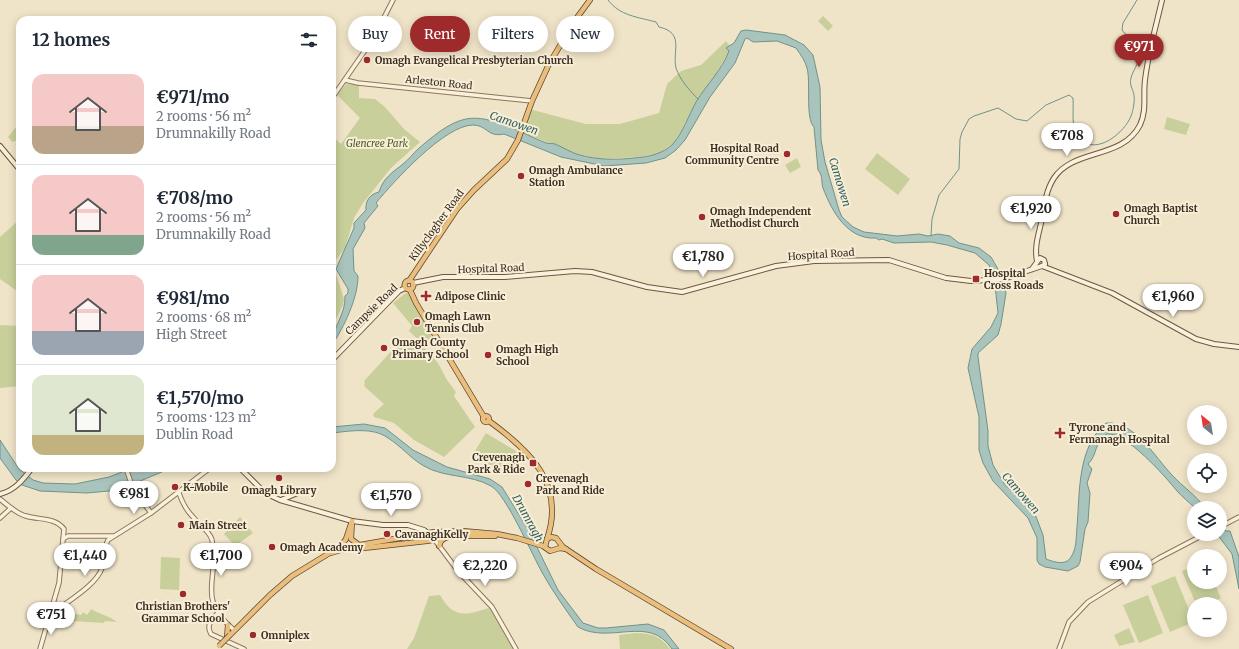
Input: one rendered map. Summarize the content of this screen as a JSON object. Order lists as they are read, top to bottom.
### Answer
{
  "streets": {
    "highway": ["Killyclogher Road"],
    "main road": ["Hospital Road", "Campsie Road"],
    "street": ["Arleston Road"]
  },
  "crossings": [
    ["Arleston Road", "Killyclogher Road"],
    ["Killyclogher Road", "Hospital Road"]
  ],
  "water": ["Camowen", "Drumragh"],
  "parks": ["Glencree Park"],
  "places": {
    "other": [
      "Omagh Evangelical Presbyterian Church",
      "Hospital Road Community Centre",
      "Omagh Ambulance Station",
      "Omagh Baptist Church",
      "Omagh Independent Methodist Church",
      "Omagh Lawn Tennis Club",
      "Omagh County Primary School",
      "Omagh High School",
      "Omagh Library",
      "Crevenagh Park and Ride",
      "K-Mobile",
      "Main Street",
      "CavanaghKelly",
      "Omagh Academy",
      "Christian Brothers' Grammar School",
      "Omniplex"
    ],
    "transit": ["Hospital Cross Roads", "Crevenagh Park & Ride"],
    "health": ["Adipose Clinic", "Tyrone and Fermanagh Hospital"]
  },
  "north": "top left",
  "page": {
    "chip": [
      "Buy",
      "Rent",
      "Filters",
      "New"
    ],
    "heading": "12 homes",
    "price": [
      "€971",
      "€708",
      "€1,920",
      "€1,780",
      "€1,960",
      "€981",
      "€1,570",
      "€1,440",
      "€1,700",
      "€2,220",
      "€904",
      "€751"
    ],
    "list": [
      {
        "name": "€971/mo",
        "note": "2 rooms · 56 m² · Drumnakilly Road"
      },
      {
        "name": "€708/mo",
        "note": "2 rooms · 56 m² · Drumnakilly Road"
      },
      {
        "name": "€981/mo",
        "note": "2 rooms · 68 m² · High Street"
      },
      {
        "name": "€1,570/mo",
        "note": "5 rooms · 123 m² · Dublin Road"
      }
    ],
    "map_buttons": ["+", "−"]
  }
}
